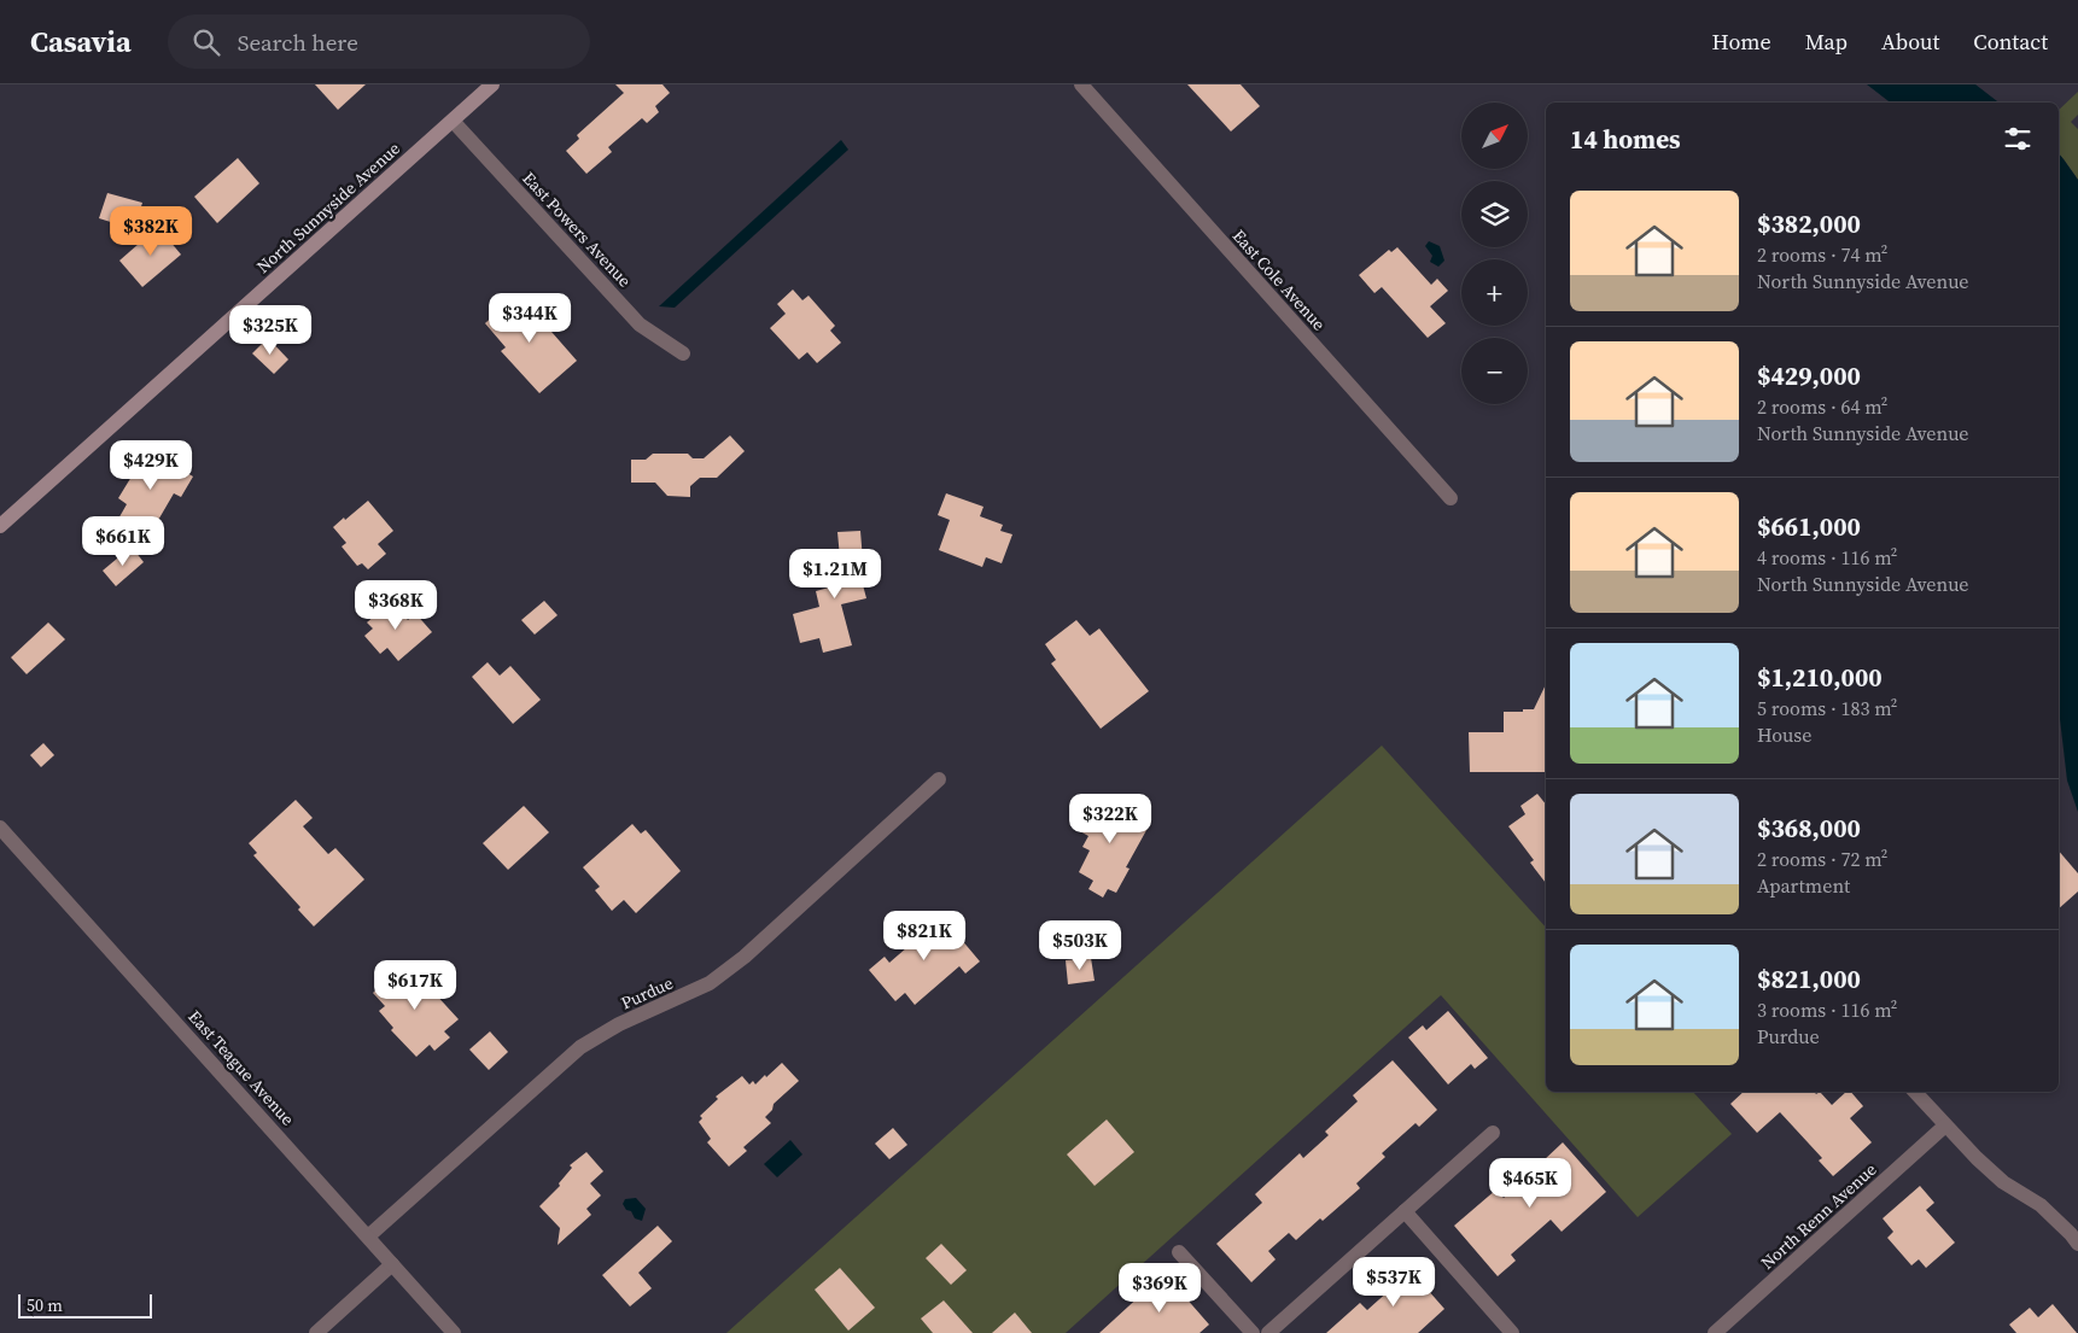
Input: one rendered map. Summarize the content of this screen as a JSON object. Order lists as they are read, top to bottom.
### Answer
{
  "streets": {
    "main road": ["North Sunnyside Avenue"],
    "street": [
      "East Powers Avenue",
      "East Cole Avenue",
      "Purdue",
      "East Teague Avenue",
      "North Renn Avenue"
    ]
  },
  "crossings": [
    ["North Sunnyside Avenue", "East Powers Avenue"],
    ["Purdue", "East Teague Avenue"]
  ],
  "scale_bar": "50 m",
  "north": "top right",
  "page": {
    "header": "Casavia",
    "search": "Search here",
    "nav": [
      "Home",
      "Map",
      "About",
      "Contact"
    ],
    "map_buttons": ["+", "−"],
    "heading": "14 homes",
    "list": [
      {
        "name": "$382,000",
        "note": "2 rooms · 74 m² · North Sunnyside Avenue"
      },
      {
        "name": "$429,000",
        "note": "2 rooms · 64 m² · North Sunnyside Avenue"
      },
      {
        "name": "$661,000",
        "note": "4 rooms · 116 m² · North Sunnyside Avenue"
      },
      {
        "name": "$1,210,000",
        "note": "5 rooms · 183 m² · House"
      },
      {
        "name": "$368,000",
        "note": "2 rooms · 72 m² · Apartment"
      },
      {
        "name": "$821,000",
        "note": "3 rooms · 116 m² · Purdue"
      }
    ],
    "price": [
      "$382K",
      "$344K",
      "$325K",
      "$429K",
      "$661K",
      "$1.21M",
      "$368K",
      "$322K",
      "$821K",
      "$503K",
      "$617K",
      "$465K",
      "$537K",
      "$369K"
    ],
    "scale": "50 m"
  }
}
